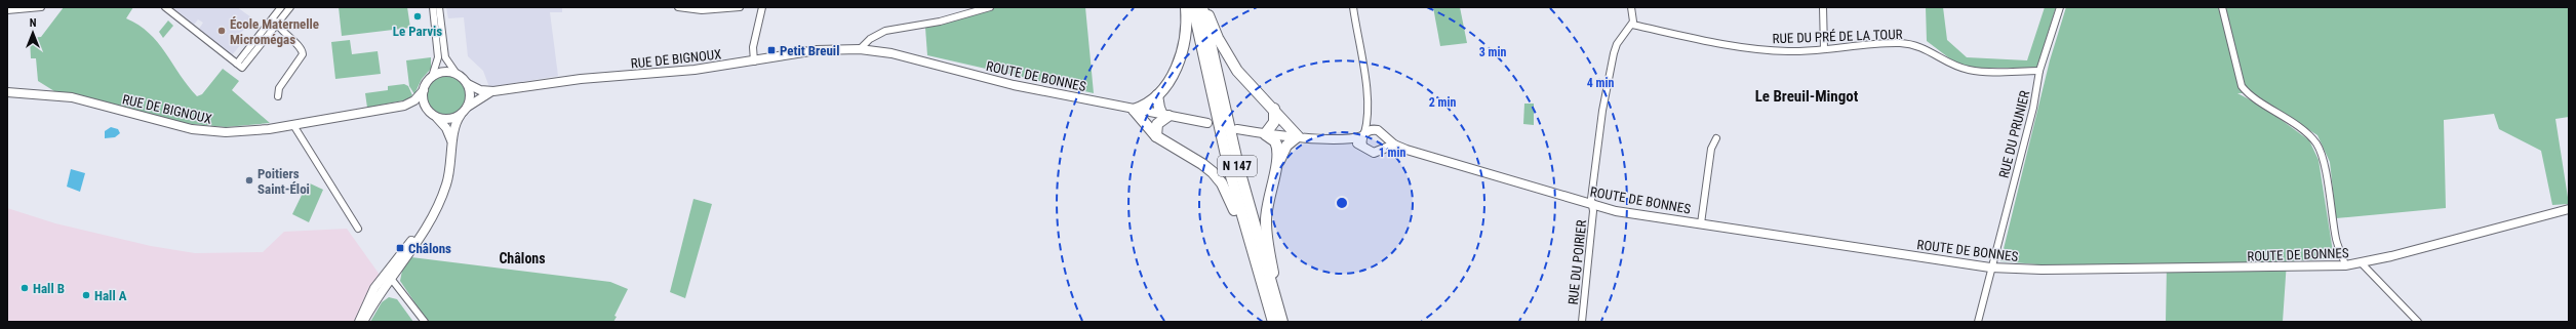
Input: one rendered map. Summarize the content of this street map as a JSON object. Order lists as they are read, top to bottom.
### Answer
{
  "streets": {
    "highway": ["N 147"],
    "street": [
      "RUE DU PRÉ DE LA TOUR",
      "RUE DE BIGNOUX",
      "ROUTE DE BONNES",
      "RUE DU PRUNIER",
      "RUE DU POIRIER"
    ]
  },
  "crossings": [
    ["RUE DU PRÉ DE LA TOUR", "RUE DU PRUNIER"],
    ["RUE DU PRÉ DE LA TOUR", "RUE DU POIRIER"],
    ["RUE DE BIGNOUX", "ROUTE DE BONNES"],
    ["ROUTE DE BONNES", "RUE DU PRUNIER"],
    ["ROUTE DE BONNES", "RUE DU POIRIER"]
  ],
  "districts": ["Le Breuil-Mingot", "Châlons"],
  "places": {
    "other": [
      "Le Parvis",
      "École Maternelle Micromégas",
      "Poitiers Saint-Éloi",
      "Hall B",
      "Hall A"
    ],
    "transit": ["Petit Breuil", "Châlons"]
  },
  "north": "top",
  "rings": [
    "3 min",
    "4 min",
    "2 min",
    "1 min"
  ]
}
